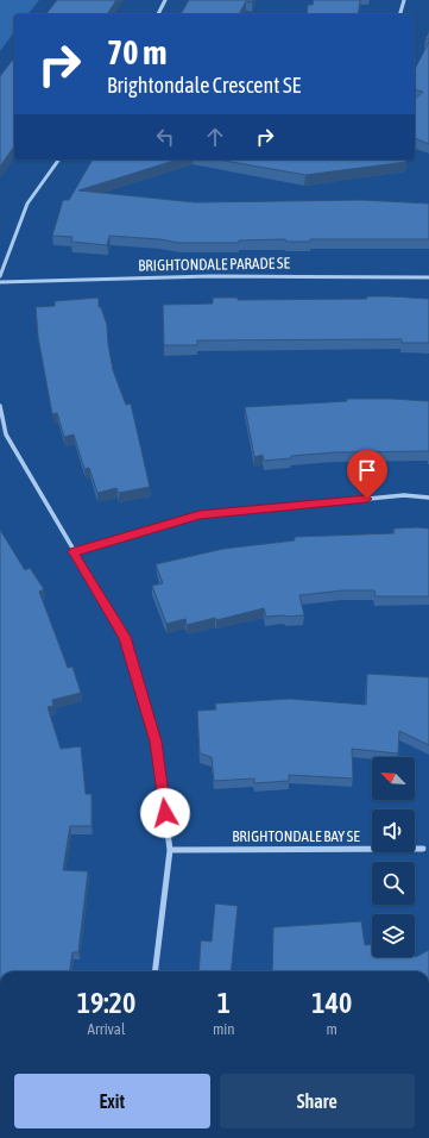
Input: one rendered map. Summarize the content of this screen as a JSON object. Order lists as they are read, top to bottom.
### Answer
{
  "streets": {
    "street": ["BRIGHTONDALE PARADE SE", "BRIGHTONDALE BAY SE"]
  },
  "north": "top left",
  "page": {
    "turn": ["70 m", "Brightondale Crescent SE"],
    "eta": [
      "19:20",
      "Arrival",
      "1",
      "min",
      "140",
      "m"
    ],
    "buttons": ["Exit", "Share"]
  }
}
